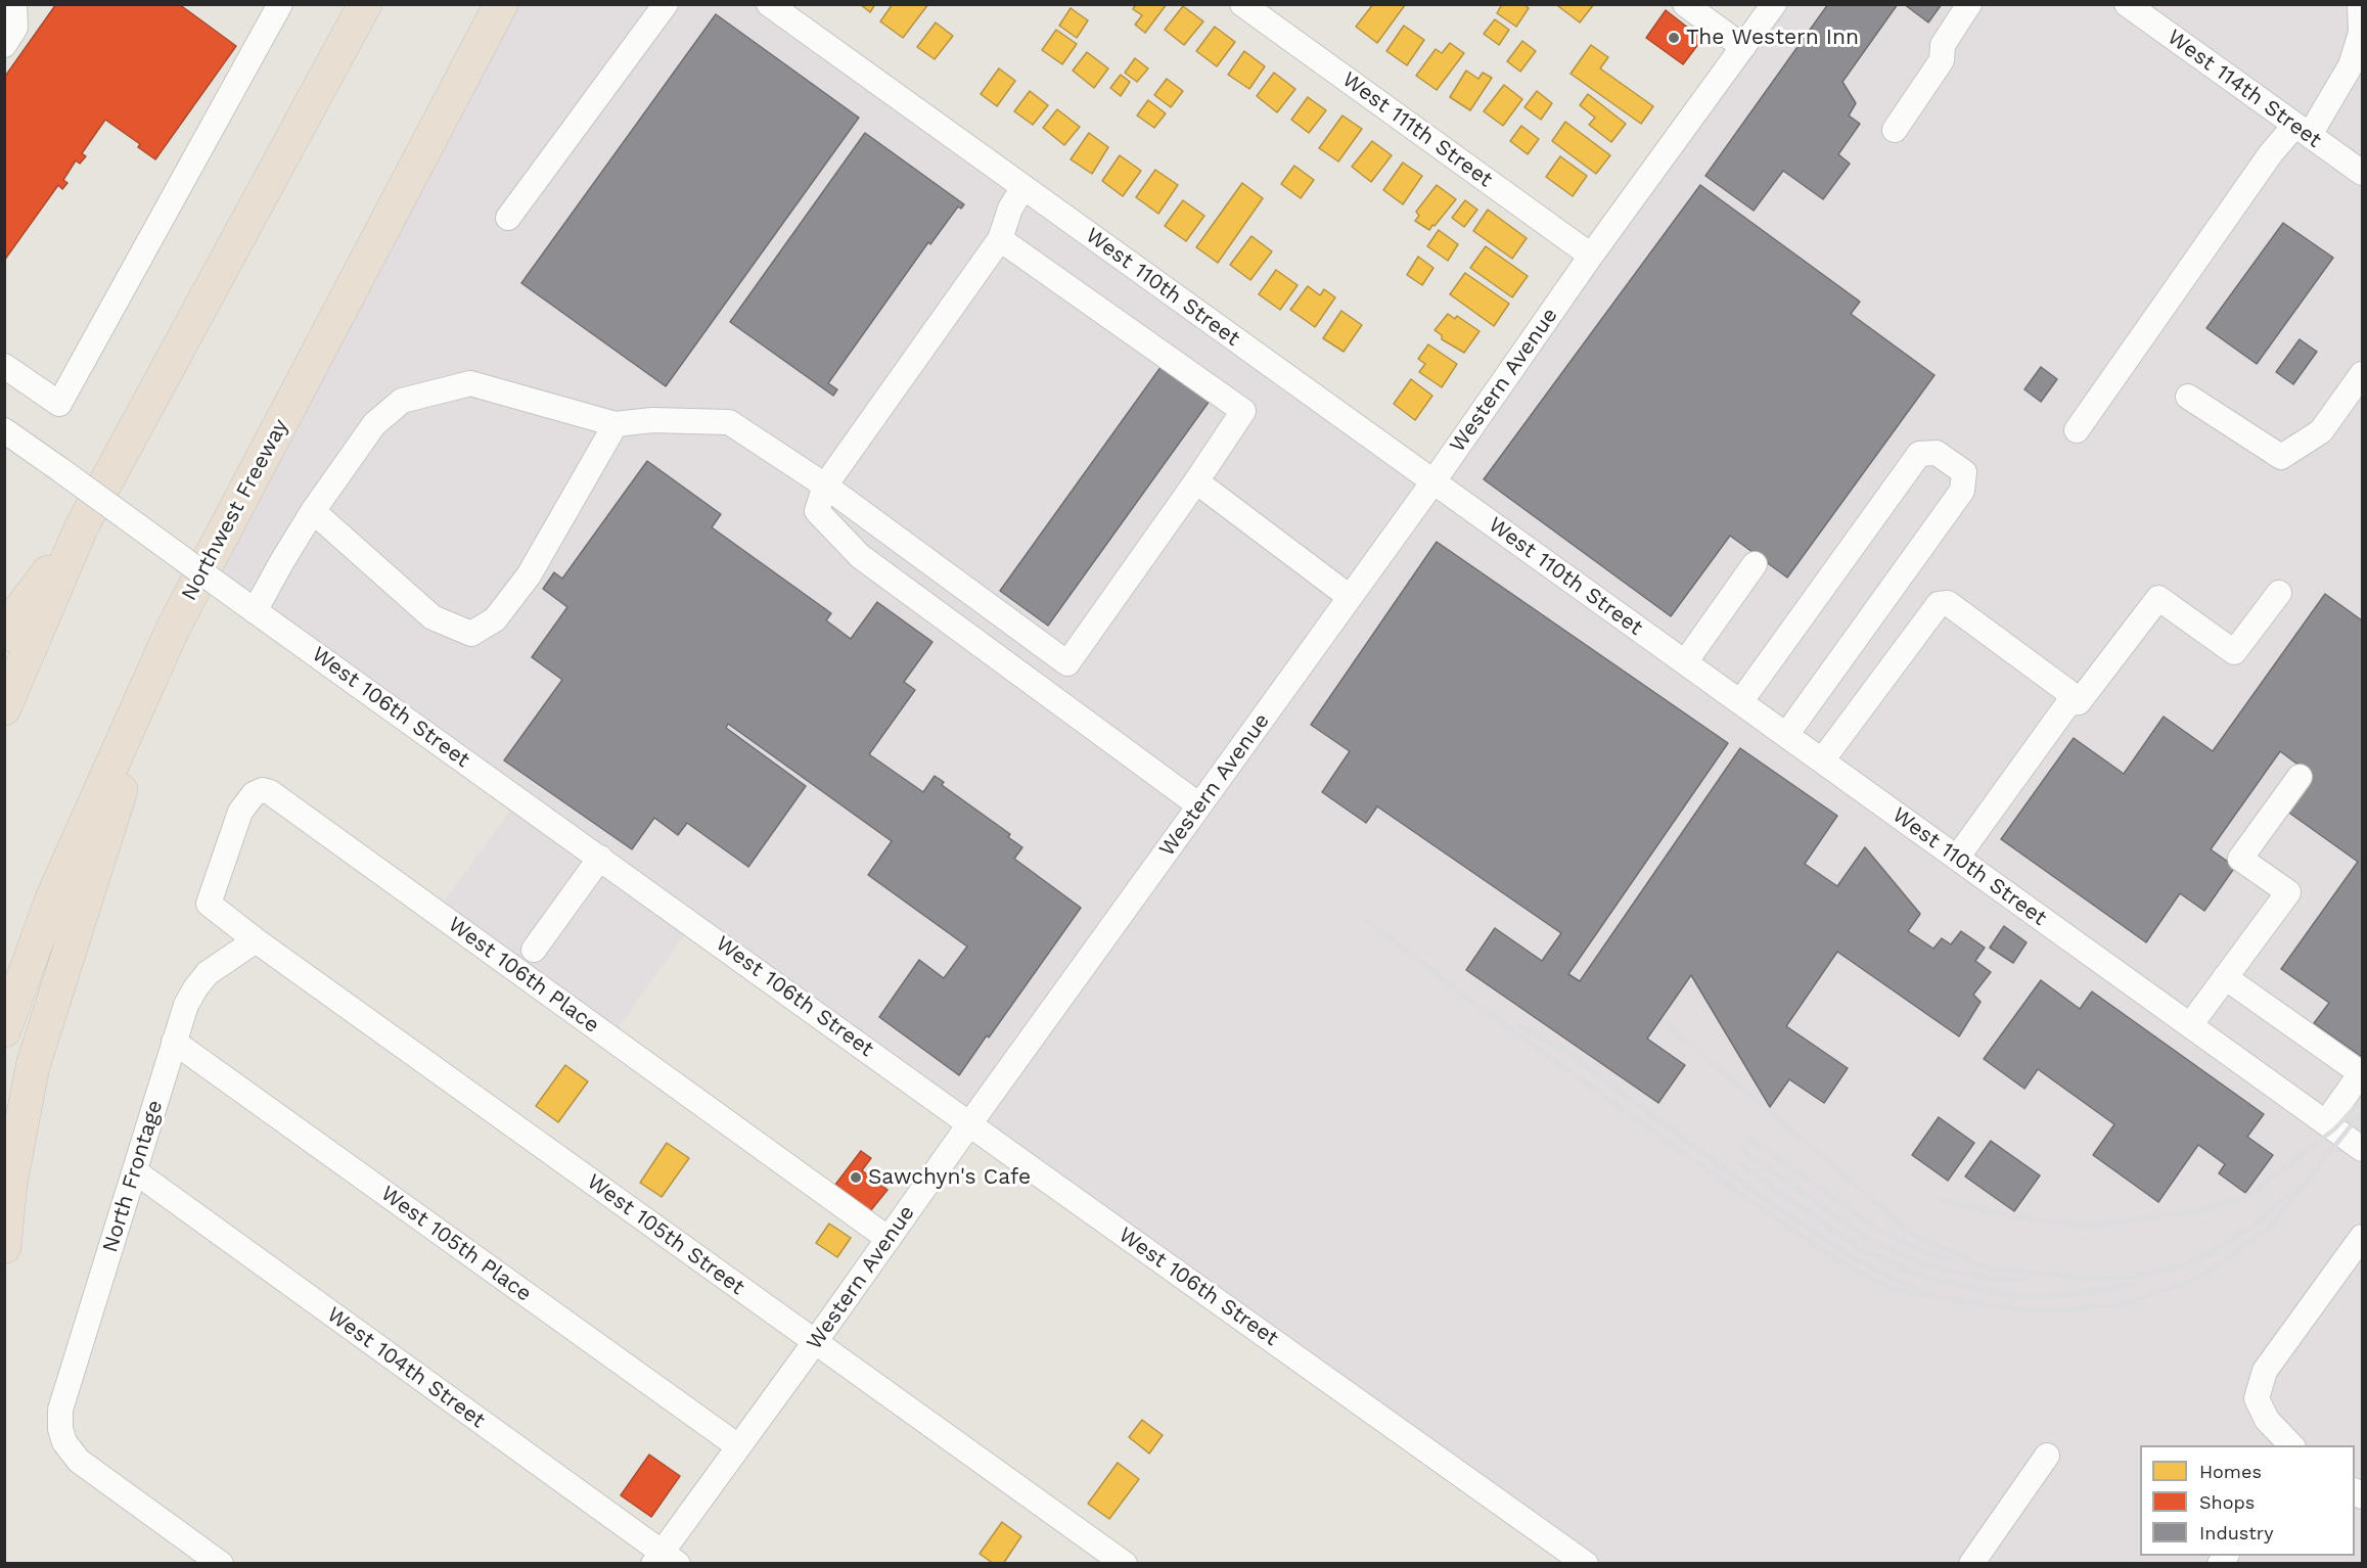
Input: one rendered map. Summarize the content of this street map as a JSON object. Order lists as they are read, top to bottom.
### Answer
{
  "streets": {
    "highway": ["Northwest Freeway"],
    "street": [
      "West 114th Street",
      "West 111th Street",
      "West 110th Street",
      "Western Avenue",
      "West 106th Street",
      "West 106th Place",
      "North Frontage",
      "West 105th Street",
      "West 105th Place",
      "West 104th Street"
    ]
  },
  "crossings": [
    ["West 111th Street", "Western Avenue"],
    ["West 110th Street", "Western Avenue"],
    ["Western Avenue", "West 106th Street"],
    ["Western Avenue", "West 106th Place"],
    ["Western Avenue", "West 105th Street"],
    ["Western Avenue", "West 105th Place"],
    ["Western Avenue", "West 104th Street"],
    ["West 106th Place", "West 105th Street"],
    ["North Frontage", "West 105th Street"],
    ["North Frontage", "West 105th Place"],
    ["North Frontage", "West 104th Street"]
  ],
  "places": ["The Western Inn", "Sawchyn's Cafe"],
  "legend": ["Homes", "Shops", "Industry"]
}
